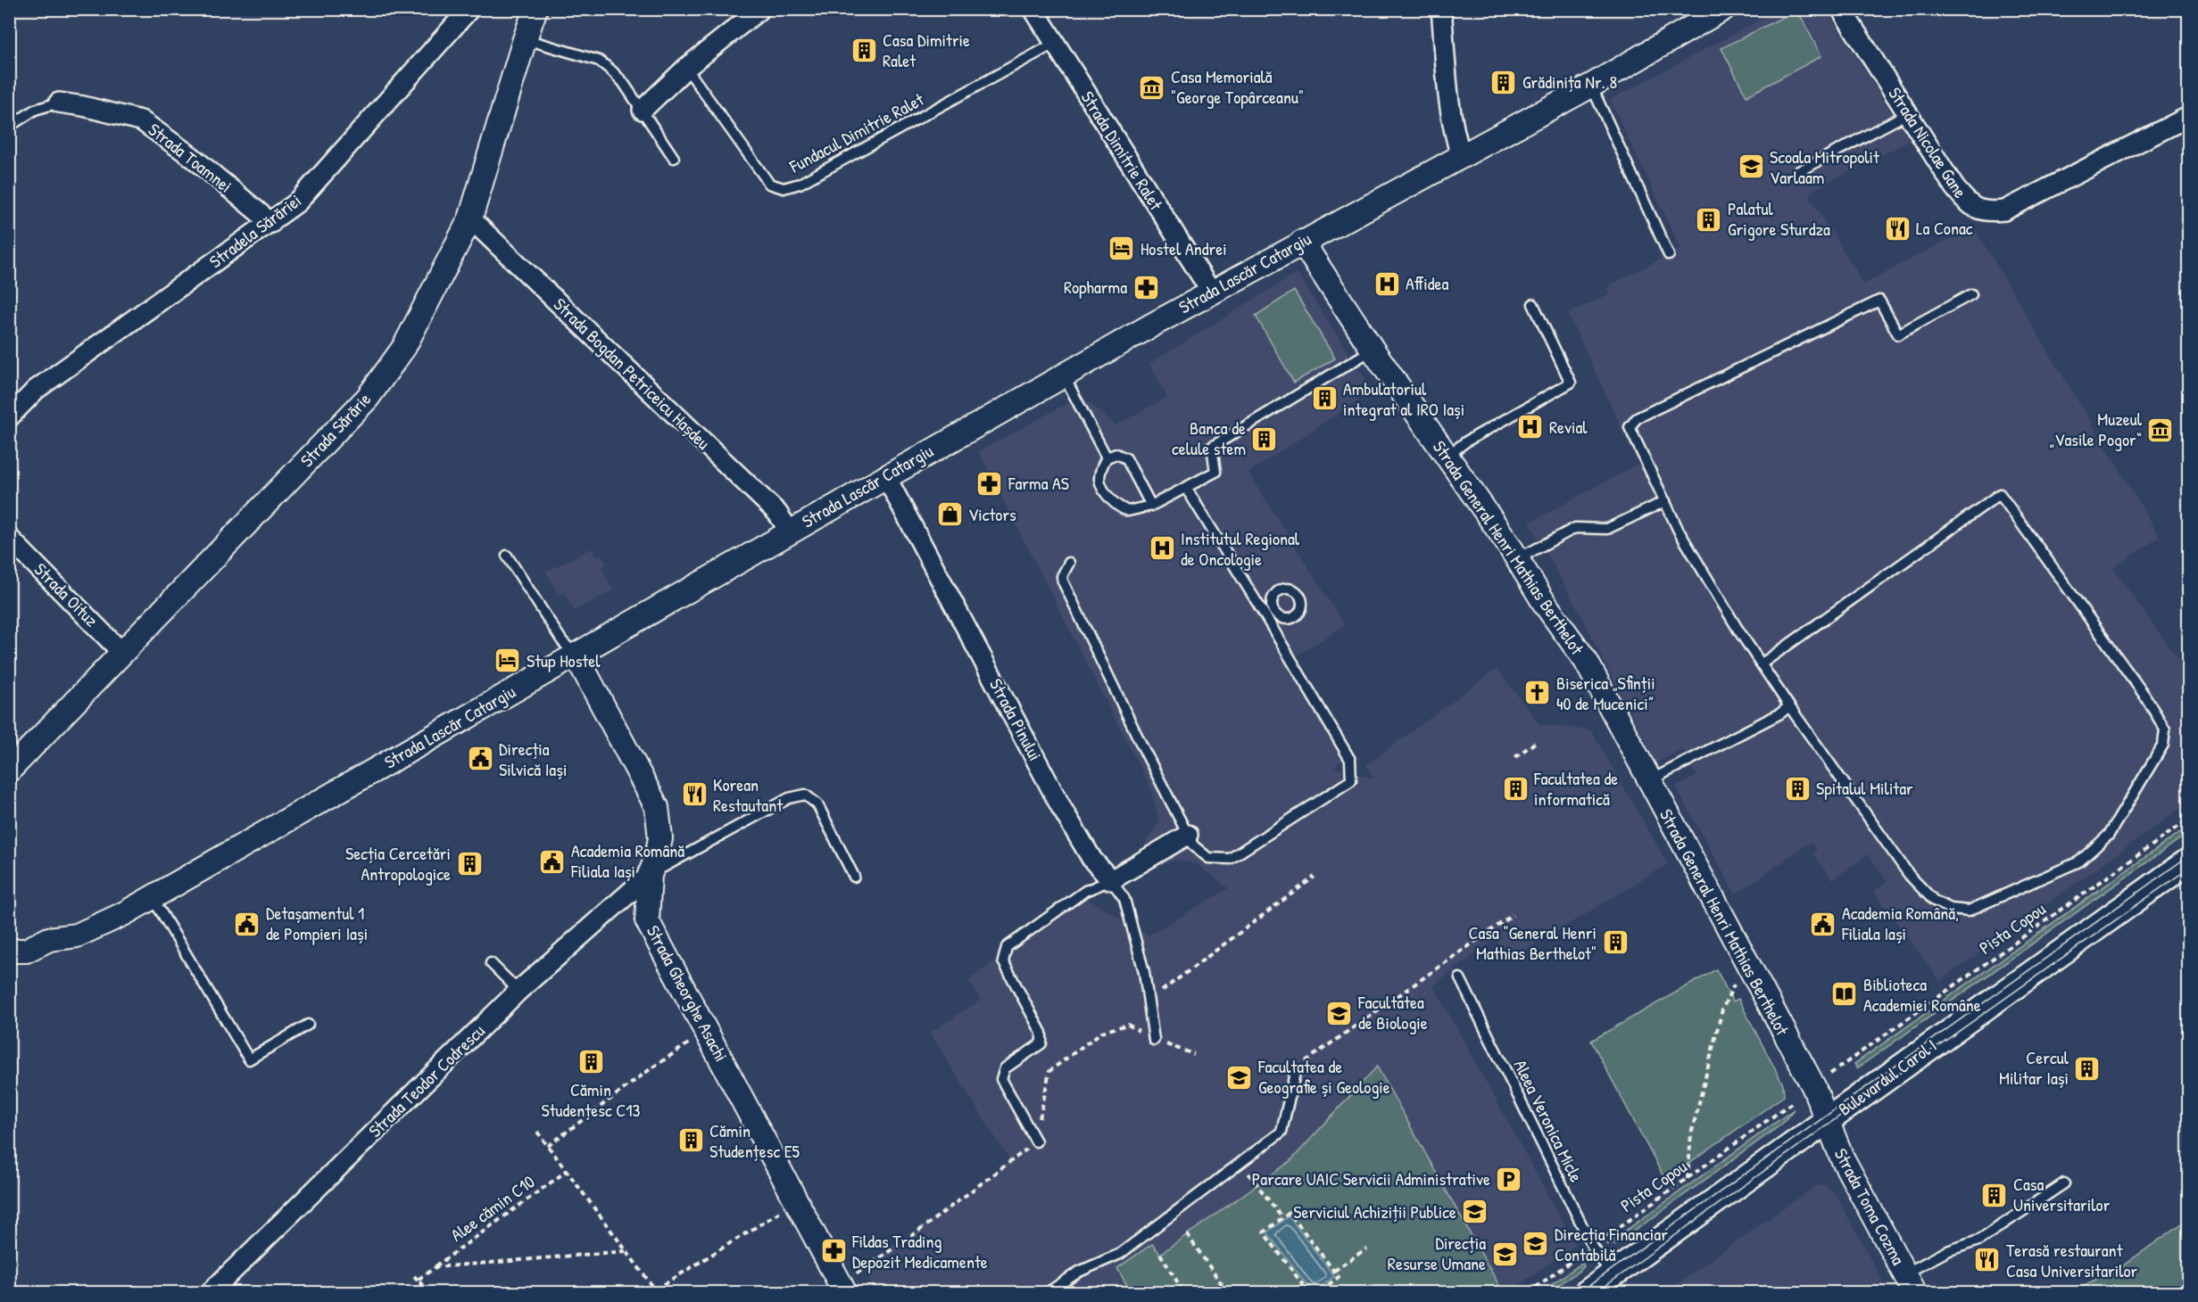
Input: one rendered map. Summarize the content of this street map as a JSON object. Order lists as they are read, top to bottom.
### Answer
{
  "streets": {
    "main road": ["Bulevardul Carol I"],
    "street": [
      "Strada Nicolae Gane",
      "Strada Dimitrie Ralet",
      "Strada Toamnei",
      "Stradela Sărăriei",
      "Strada Lascăr Catargiu",
      "Strada Bogdan Petriceicu Hașdeu",
      "Strada Sărărie",
      "Strada General Henri Mathias Berthelot",
      "Strada Oituz",
      "Strada Pinului",
      "Strada Gheorghe Asachi",
      "Strada Teodor Codrescu",
      "Strada Toma Cozma"
    ],
    "lane": ["Fundacul Dimitrie Ralet", "Aleea Veronica Micle"],
    "path": ["Pista Copou", "Alee cămin C10"]
  },
  "crossings": [
    ["Fundacul Dimitrie Ralet", "Strada Dimitrie Ralet"],
    ["Strada Dimitrie Ralet", "Strada Lascăr Catargiu"],
    ["Strada Toamnei", "Stradela Sărăriei"],
    ["Strada Lascăr Catargiu", "Strada Bogdan Petriceicu Hașdeu"],
    ["Strada Lascăr Catargiu", "Strada General Henri Mathias Berthelot"],
    ["Strada Lascăr Catargiu", "Strada Pinului"],
    ["Strada Lascăr Catargiu", "Strada Gheorghe Asachi"],
    ["Strada Bogdan Petriceicu Hașdeu", "Strada Sărărie"],
    ["Strada Sărărie", "Strada Oituz"],
    ["Strada General Henri Mathias Berthelot", "Bulevardul Carol I"],
    ["Strada General Henri Mathias Berthelot", "Strada Toma Cozma"],
    ["Pista Copou", "Aleea Veronica Micle"],
    ["Strada Gheorghe Asachi", "Strada Teodor Codrescu"],
    ["Bulevardul Carol I", "Aleea Veronica Micle"],
    ["Bulevardul Carol I", "Strada Toma Cozma"]
  ],
  "places": {
    "building": [
      "Casa Dimitrie Ralet",
      "Grădinița Nr. 8",
      "Palatul Grigore Sturdza",
      "Ambulatoriul integrat al IRO Iași",
      "Banca de celule stem",
      "Facultatea de informatică",
      "Spitalul Militar",
      "Secția Cercetări Antropologice",
      "Casa \"General Henri Mathias Berthelot\"",
      "Cămin Studențesc C13",
      "Cercul Militar Iași",
      "Cămin Studențesc E5",
      "Casa Universitarilor"
    ],
    "museum": ["Casa Memorială \"George Topârceanu\"", "Muzeul „Vasile Pogor“"],
    "school or university": [
      "Scoala Mitropolit Varlaam",
      "Facultatea de Biologie",
      "Facultatea de Geografie și Geologie",
      "Serviciul Achiziții Publice",
      "Direcția Financiar Contabilă",
      "Direcția Resurse Umane"
    ],
    "restaurant": ["La Conac", "Korean Restautant", "Terasă restaurant Casa Universitarilor"],
    "hotel": ["Hostel Andrei", "Stup Hostel"],
    "hospital": ["Affidea", "Revial", "Institutul Regional de Oncologie"],
    "pharmacy": ["Ropharma", "Farma AS", "Fildas Trading Depozit Medicamente"],
    "shop": ["Victors"],
    "church": ["Biserica „Sfinții 40 de Mucenici”"],
    "public building": [
      "Direcția Silvică Iași",
      "Academia Română Filiala Iași",
      "Detașamentul 1 de Pompieri Iași",
      "Academia Română, Filiala Iași"
    ],
    "library": ["Biblioteca Academiei Române"],
    "parking": ["Parcare UAIC Servicii Administrative"]
  }
}
